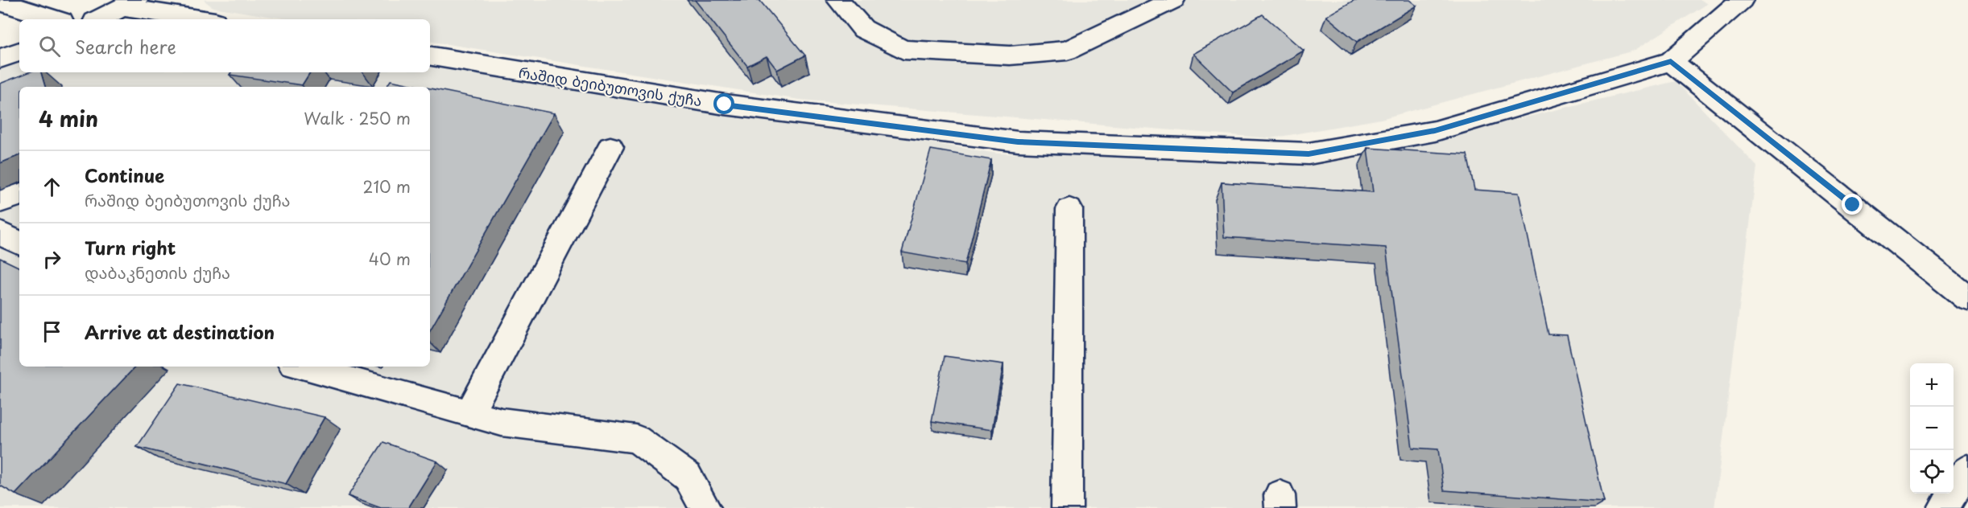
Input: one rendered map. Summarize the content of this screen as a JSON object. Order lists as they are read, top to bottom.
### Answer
{
  "streets": {
    "street": ["რაშიდ ბეიბუთოვის ქუჩა"]
  },
  "page": {
    "search": "Search here",
    "heading": ["4 min", "Walk · 250 m"],
    "list": [
      ["Continue", "რაშიდ ბეიბუთოვის ქუჩა", "210 m"],
      ["Turn right", "დაბაკნეთის ქუჩა", "40 m"],
      "Arrive at destination"
    ],
    "map_buttons": ["+", "−"]
  }
}
